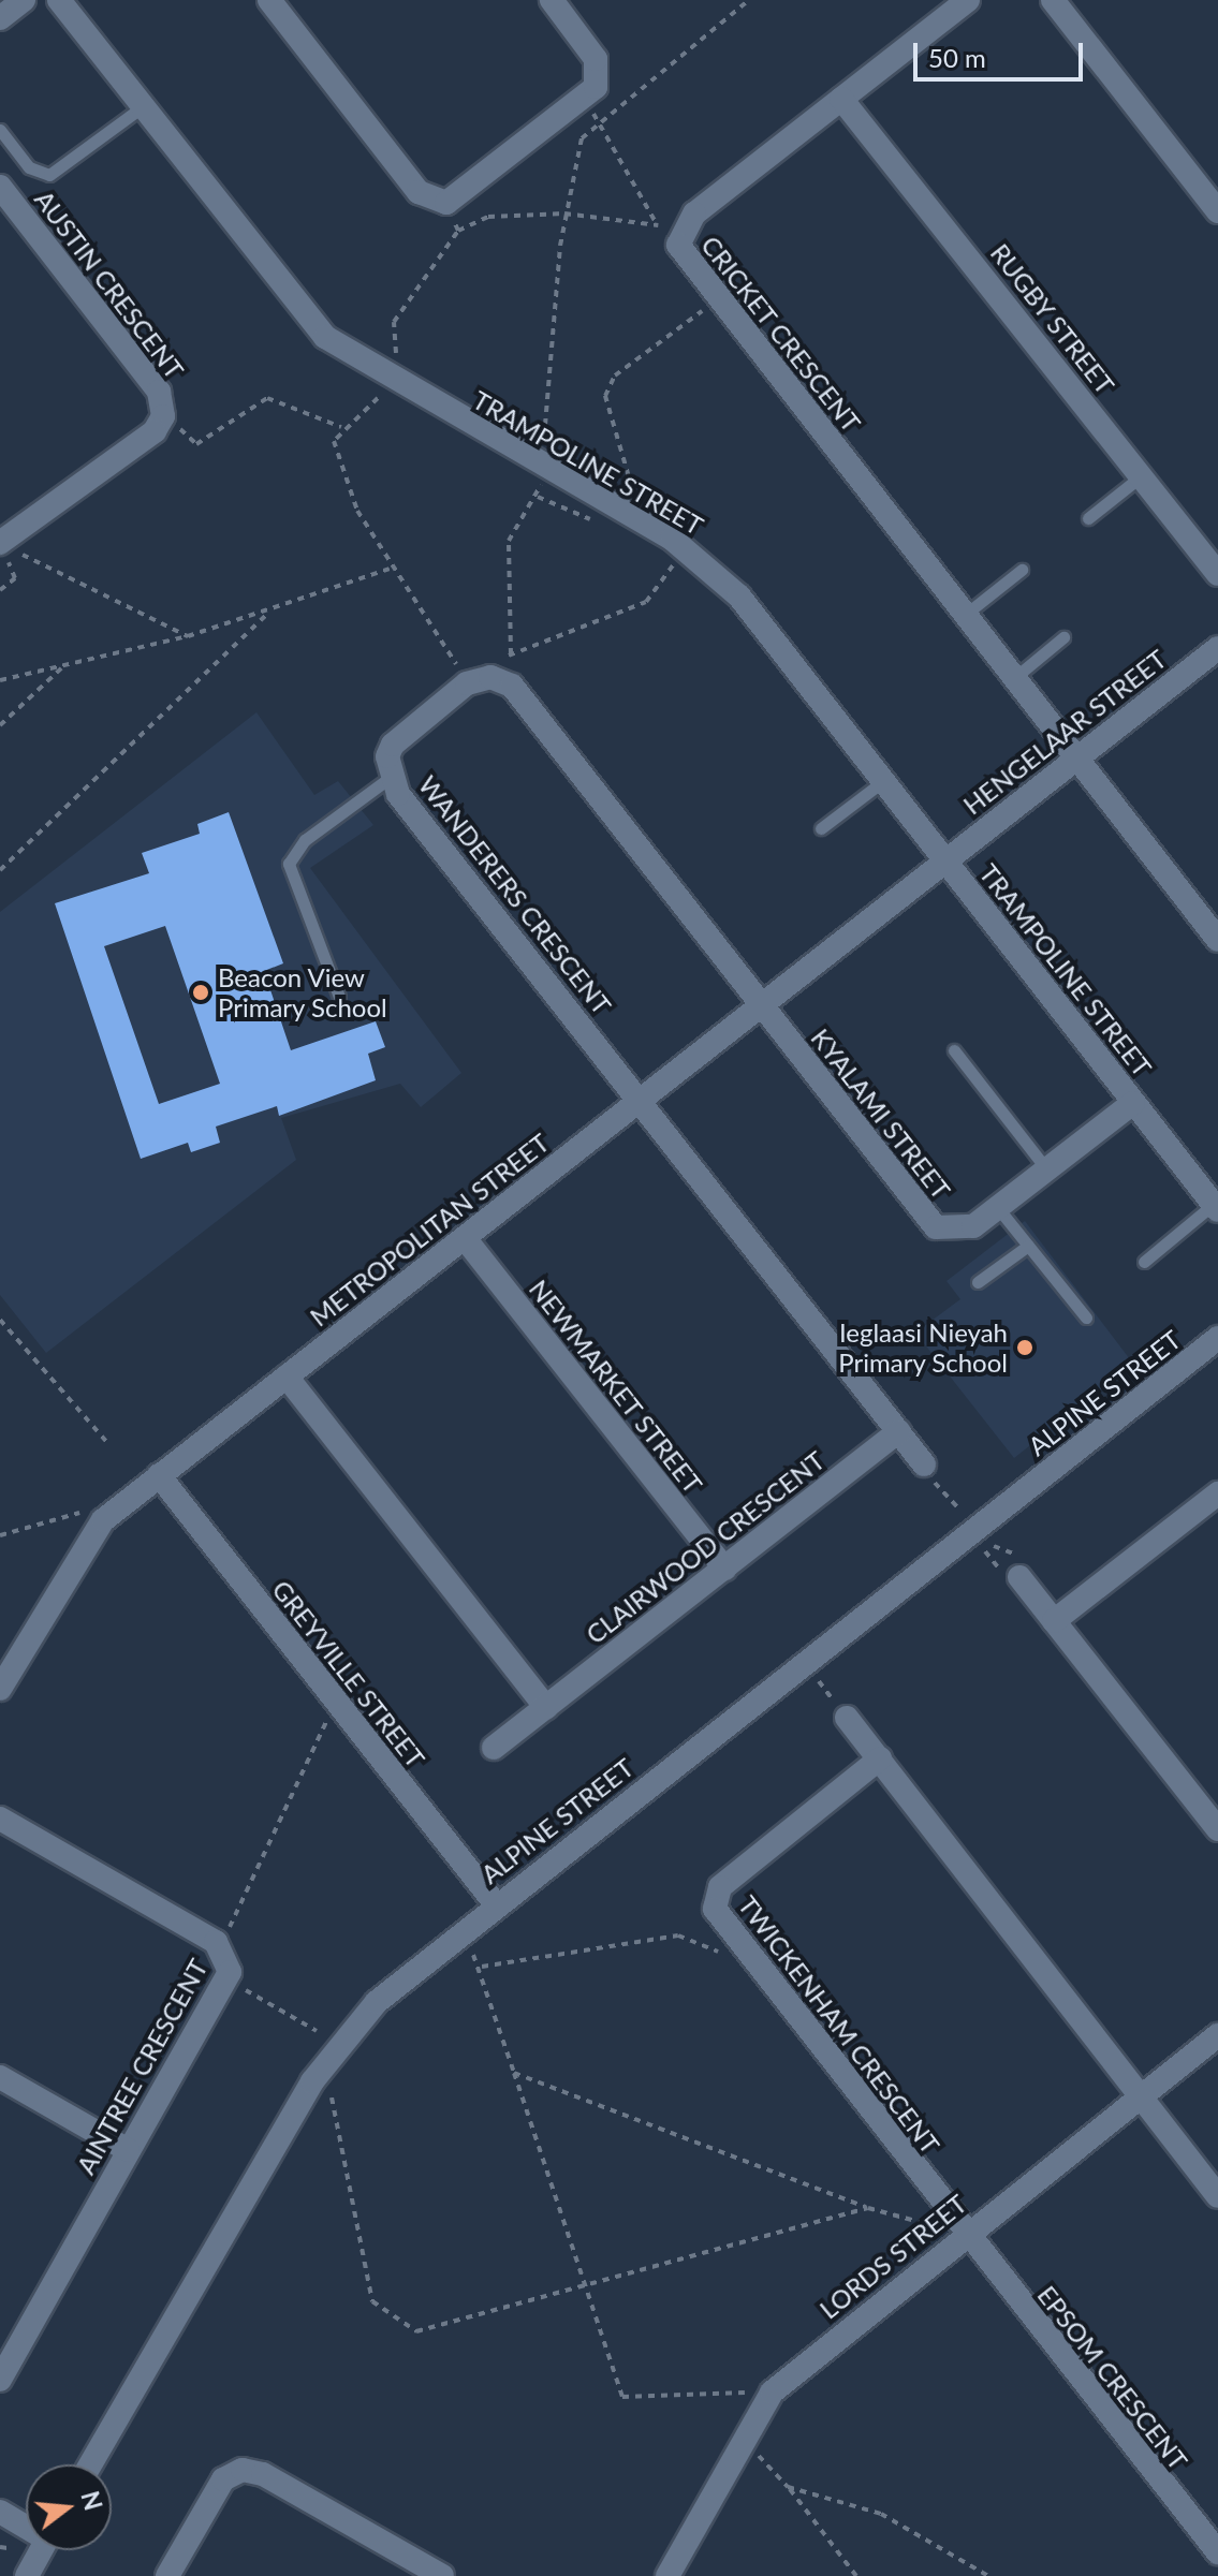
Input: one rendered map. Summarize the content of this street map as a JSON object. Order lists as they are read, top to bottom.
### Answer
{
  "streets": {
    "street": [
      "AUSTIN CRESCENT",
      "RUGBY STREET",
      "CRICKET CRESCENT",
      "TRAMPOLINE STREET",
      "HENGELAAR STREET",
      "WANDERERS CRESCENT",
      "KYALAMI STREET",
      "METROPOLITAN STREET",
      "NEWMARKET STREET",
      "ALPINE STREET",
      "CLAIRWOOD CRESCENT",
      "GREYVILLE STREET",
      "TWICKENHAM CRESCENT",
      "AINTREE CRESCENT",
      "LORDS STREET",
      "EPSOM CRESCENT"
    ]
  },
  "crossings": [
    ["RUGBY STREET", "CRICKET CRESCENT"],
    ["CRICKET CRESCENT", "HENGELAAR STREET"],
    ["TRAMPOLINE STREET", "HENGELAAR STREET"],
    ["TRAMPOLINE STREET", "KYALAMI STREET"],
    ["TRAMPOLINE STREET", "METROPOLITAN STREET"],
    ["HENGELAAR STREET", "METROPOLITAN STREET"],
    ["WANDERERS CRESCENT", "METROPOLITAN STREET"],
    ["KYALAMI STREET", "METROPOLITAN STREET"],
    ["METROPOLITAN STREET", "NEWMARKET STREET"],
    ["METROPOLITAN STREET", "GREYVILLE STREET"],
    ["NEWMARKET STREET", "CLAIRWOOD CRESCENT"],
    ["ALPINE STREET", "GREYVILLE STREET"],
    ["TWICKENHAM CRESCENT", "LORDS STREET"],
    ["TWICKENHAM CRESCENT", "EPSOM CRESCENT"],
    ["LORDS STREET", "EPSOM CRESCENT"]
  ],
  "places": ["Beacon View Primary School", "Ieglaasi Nieyah Primary School"],
  "scale_bar": "50 m",
  "north": "right"
}
